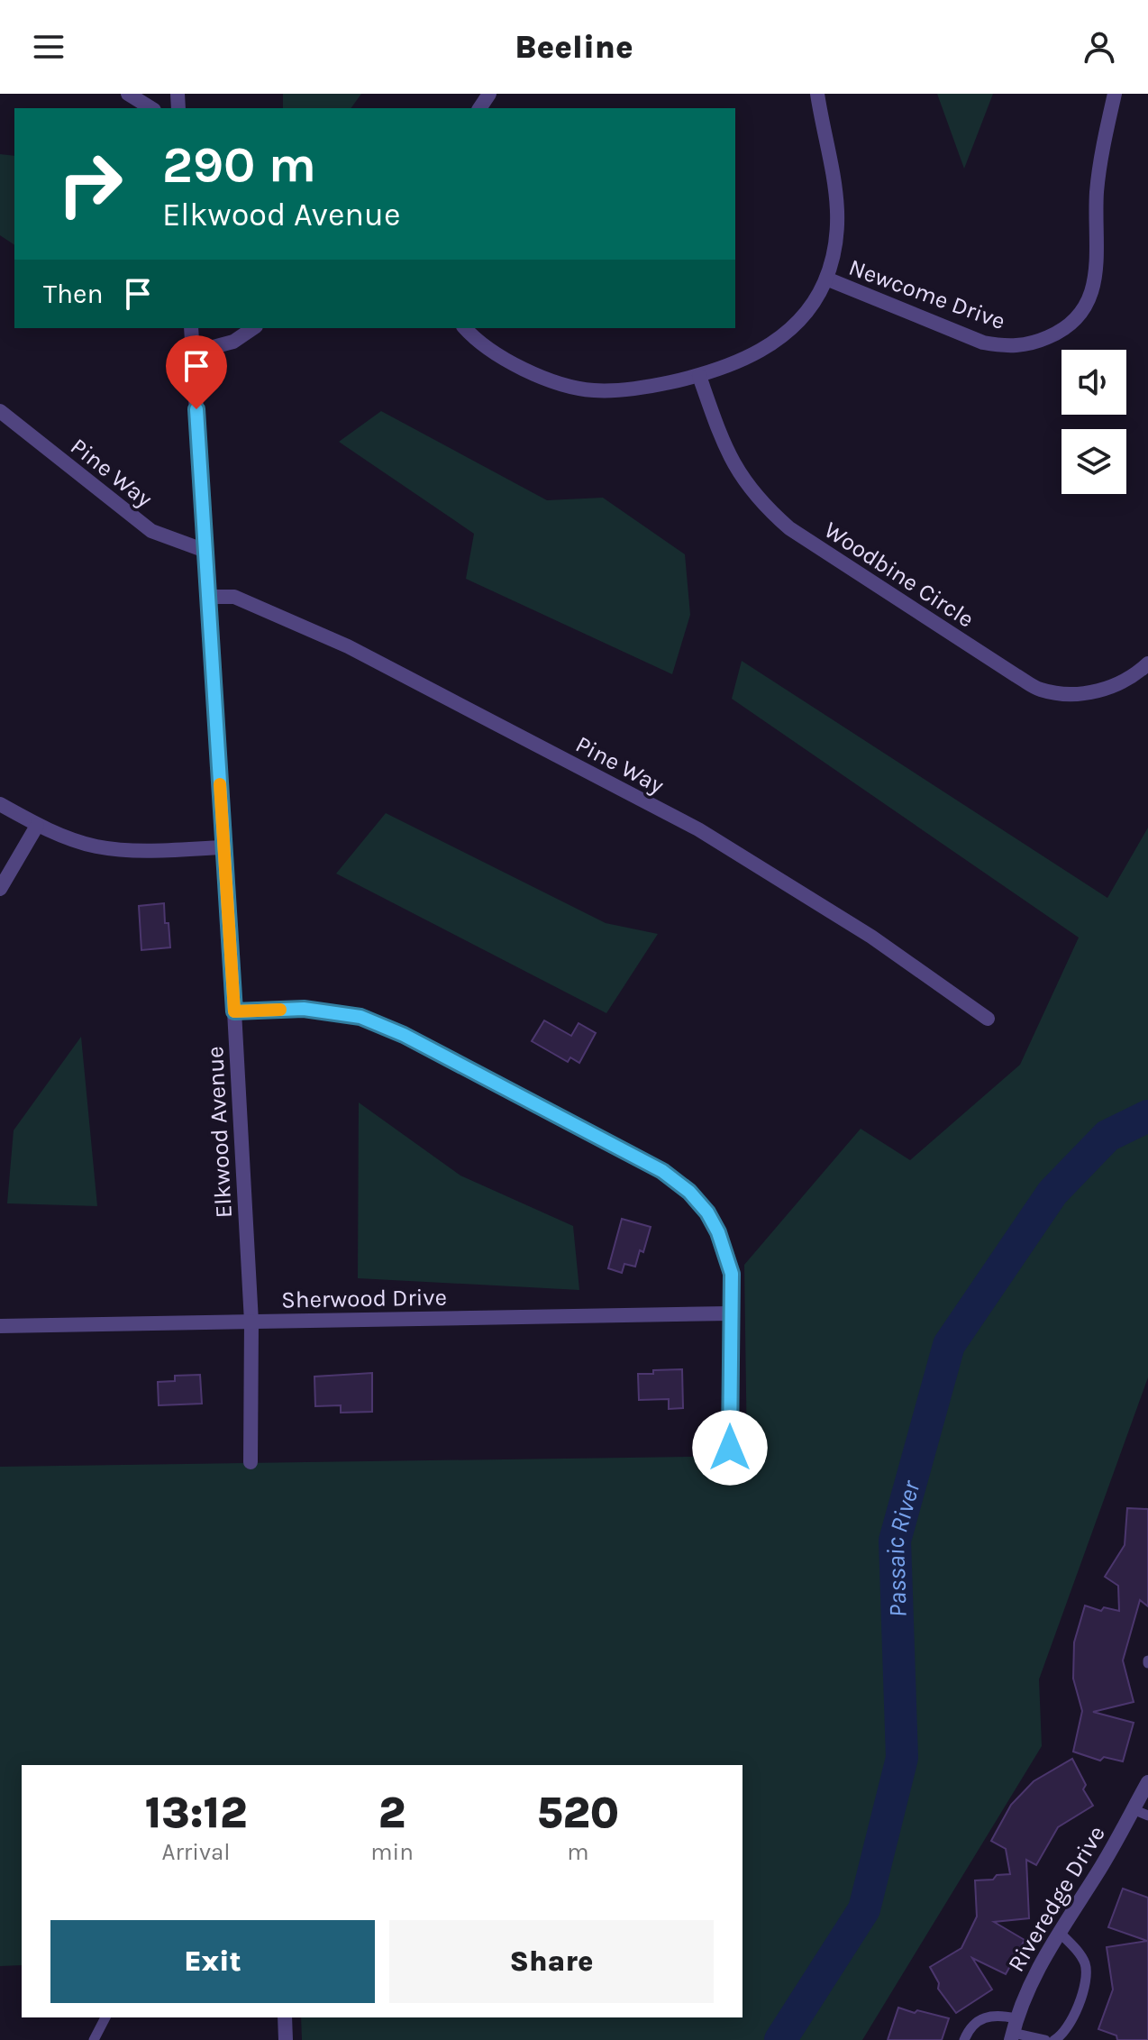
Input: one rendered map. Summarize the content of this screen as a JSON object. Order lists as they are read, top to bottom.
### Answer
{
  "streets": {
    "street": [
      "Newcome Drive",
      "Pine Way",
      "Woodbine Circle",
      "Elkwood Avenue",
      "Sherwood Drive",
      "Riveredge Drive"
    ]
  },
  "crossings": [
    ["Pine Way", "Elkwood Avenue"],
    ["Elkwood Avenue", "Sherwood Drive"]
  ],
  "water": ["Passaic River"],
  "page": {
    "header": "Beeline",
    "turn": ["290 m", "Elkwood Avenue"],
    "then": "Then",
    "eta": [
      "13:12",
      "Arrival",
      "2",
      "min",
      "520",
      "m"
    ],
    "buttons": ["Exit", "Share"]
  }
}
